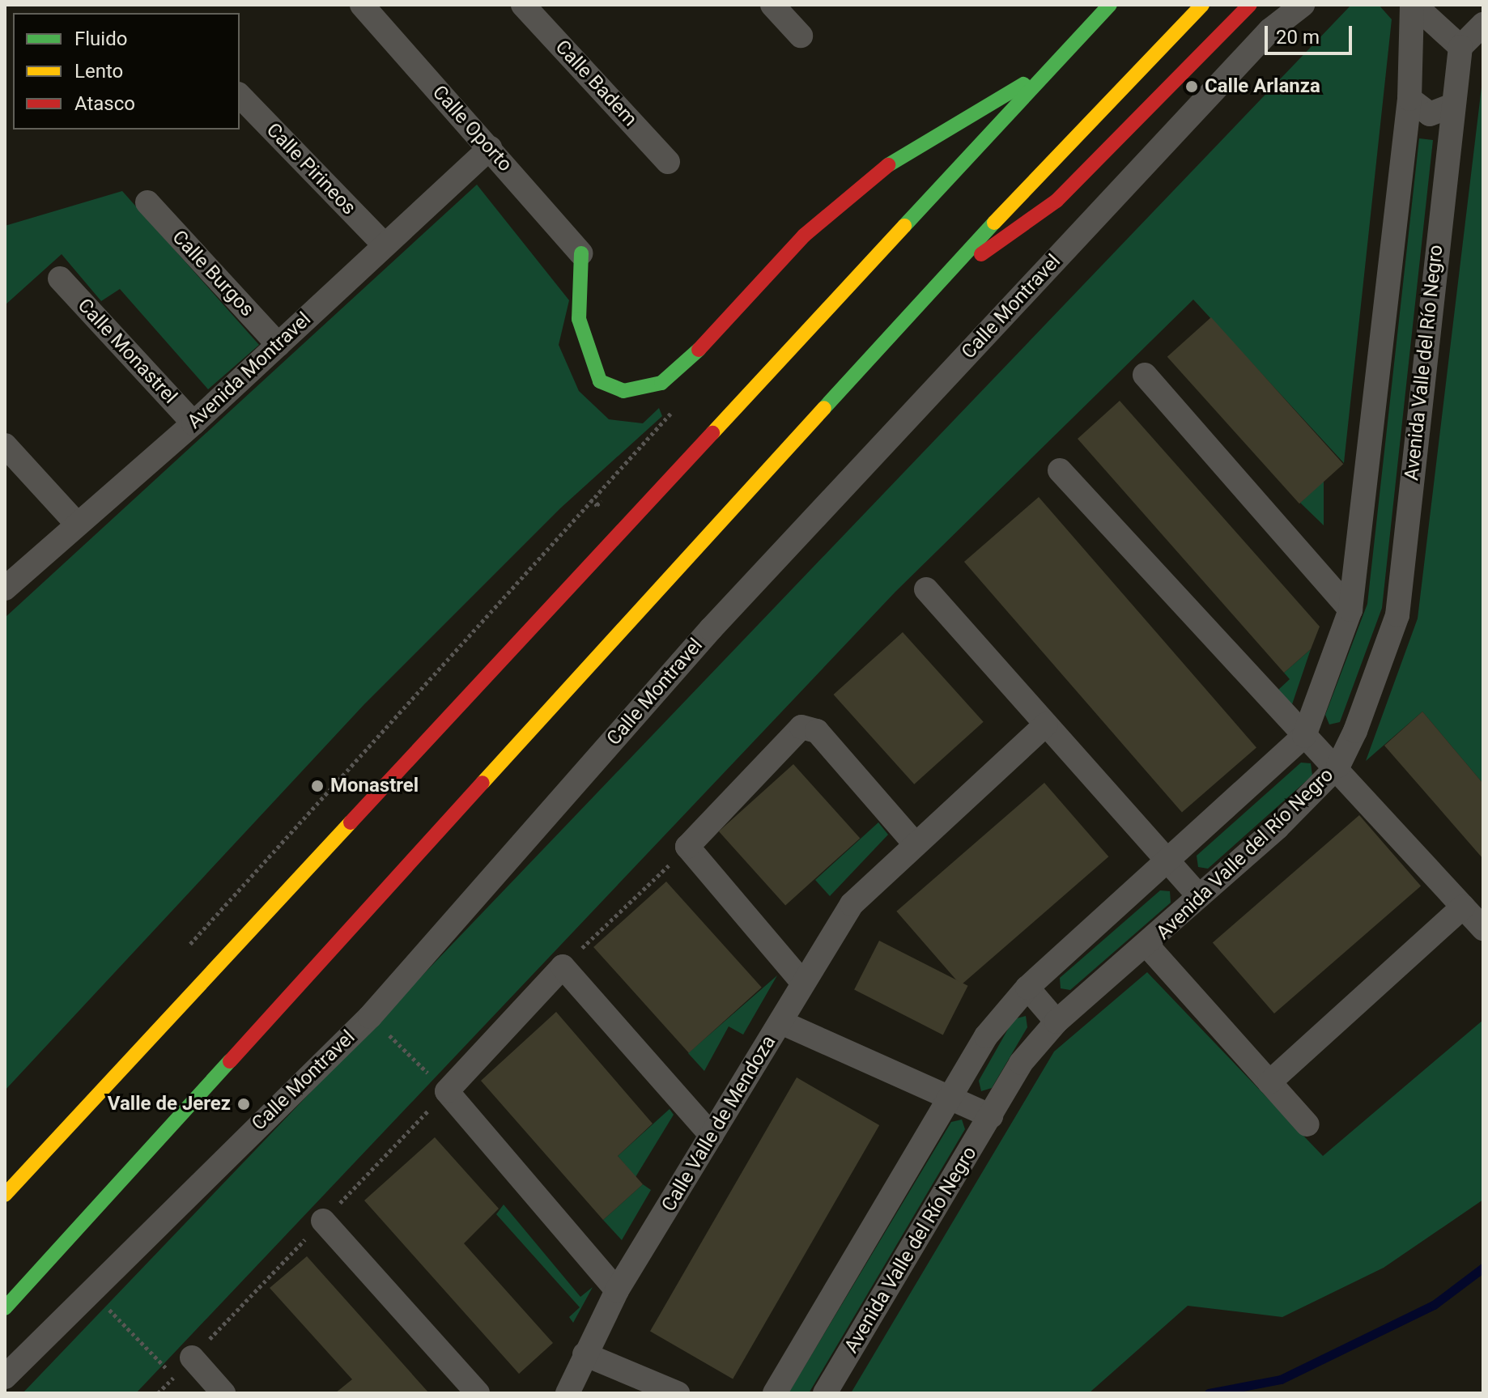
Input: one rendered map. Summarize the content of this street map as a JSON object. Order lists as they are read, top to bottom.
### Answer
{
  "streets": {
    "street": [
      "Calle Badem",
      "Calle Oporto",
      "Calle Pirineos",
      "Calle Burgos",
      "Calle Montravel",
      "Calle Monastrel",
      "Avenida Valle del Río Negro",
      "Avenida Montravel",
      "Calle Valle de Mendoza"
    ]
  },
  "crossings": [
    ["Calle Oporto", "Avenida Montravel"],
    ["Calle Pirineos", "Avenida Montravel"],
    ["Calle Burgos", "Avenida Montravel"],
    ["Calle Monastrel", "Avenida Montravel"],
    ["Avenida Valle del Río Negro", "Calle Valle de Mendoza"]
  ],
  "places": ["Calle Arlanza", "Monastrel", "Valle de Jerez"],
  "legend": ["Fluido", "Lento", "Atasco"],
  "scale_bar": "20 m"
}
